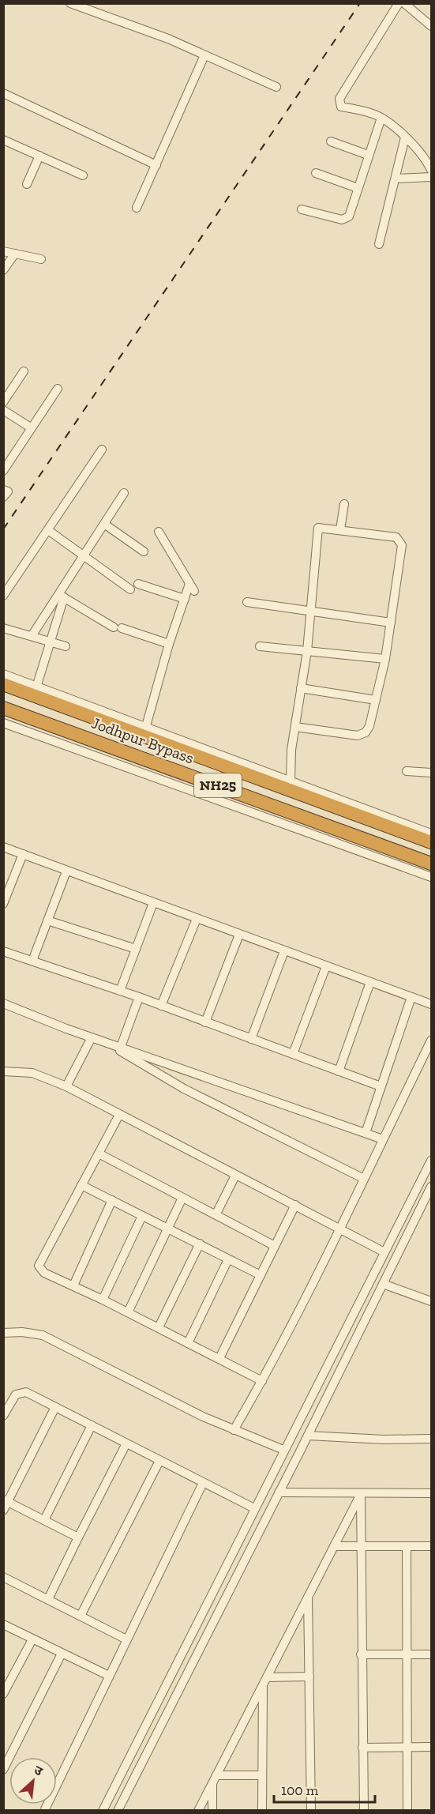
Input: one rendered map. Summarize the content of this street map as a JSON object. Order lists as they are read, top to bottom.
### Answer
{
  "streets": {
    "highway": ["Jodhpur Bypass", "NH25"]
  },
  "scale_bar": "100 m",
  "north": "top right"
}
